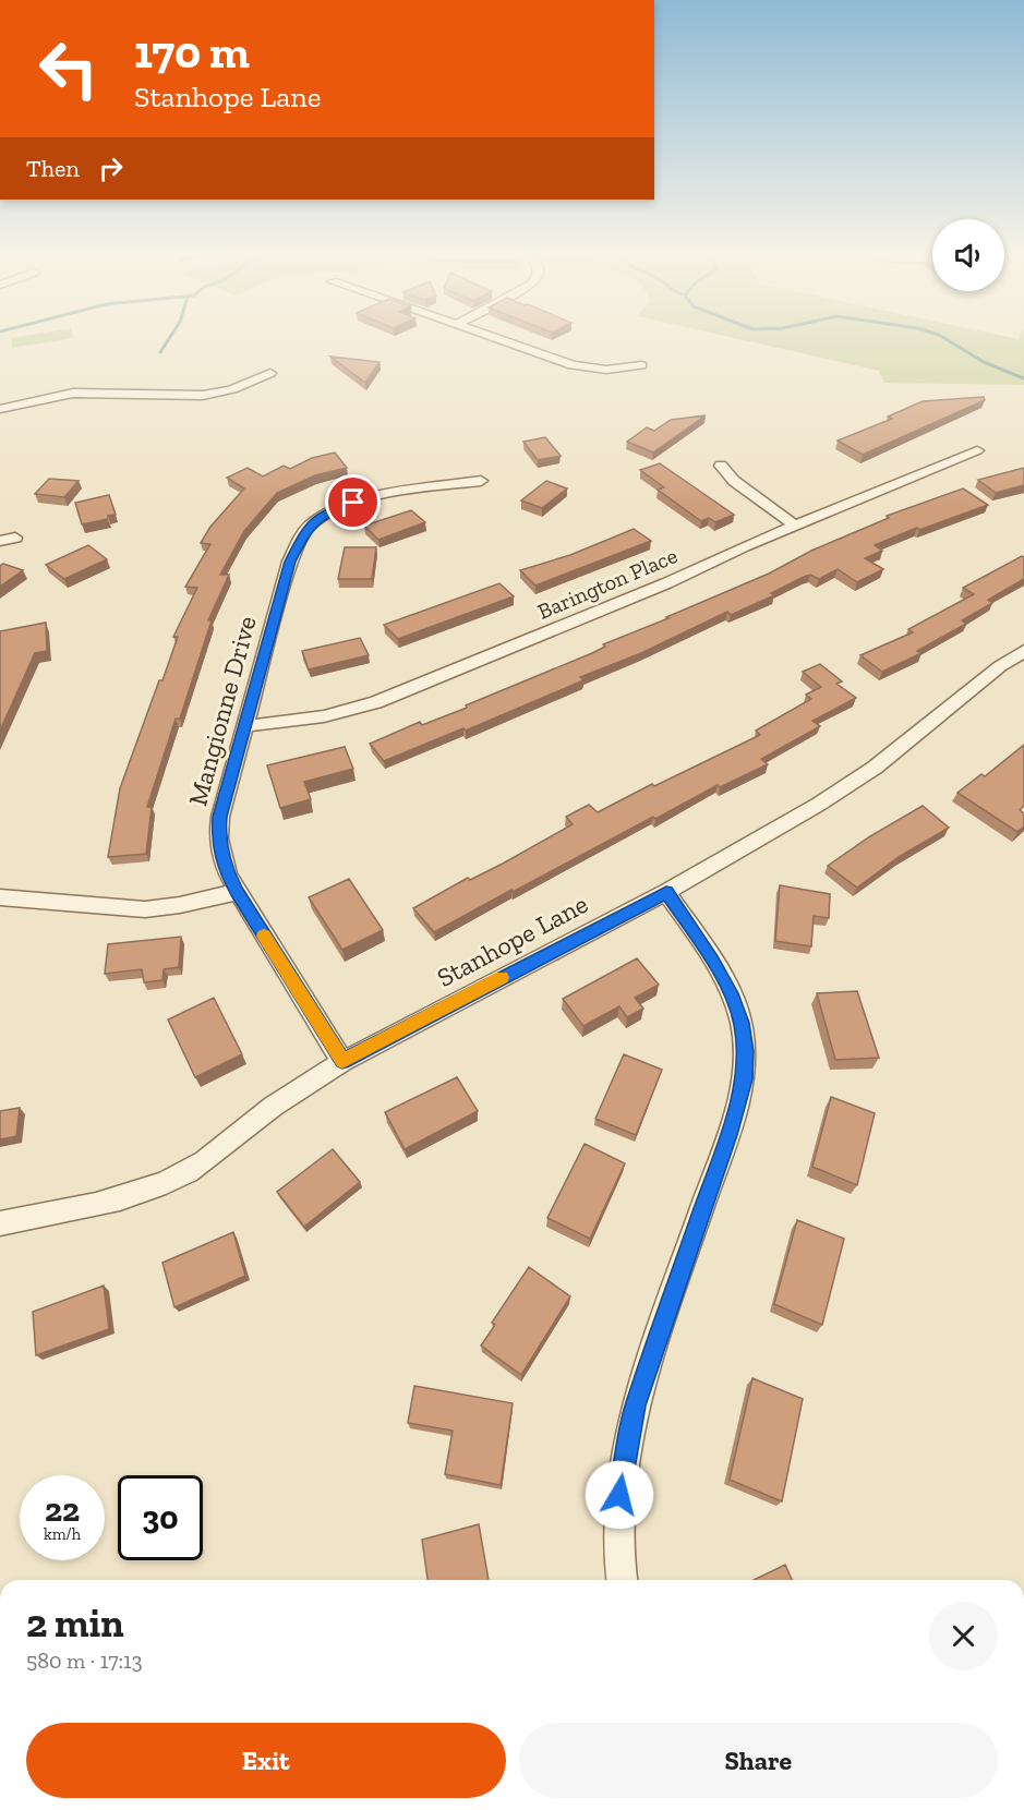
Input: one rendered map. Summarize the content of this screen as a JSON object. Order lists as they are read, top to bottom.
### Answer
{
  "streets": {
    "street": ["Barington Place", "Mangionne Drive", "Stanhope Lane"]
  },
  "crossings": [
    ["Barington Place", "Mangionne Drive"],
    ["Mangionne Drive", "Stanhope Lane"]
  ],
  "page": {
    "turn": ["170 m", "Stanhope Lane"],
    "then": "Then",
    "speed": "22 km/h",
    "limit": "30",
    "heading": ["2 min", "580 m · 17:13"],
    "buttons": ["Exit", "Share"]
  }
}
